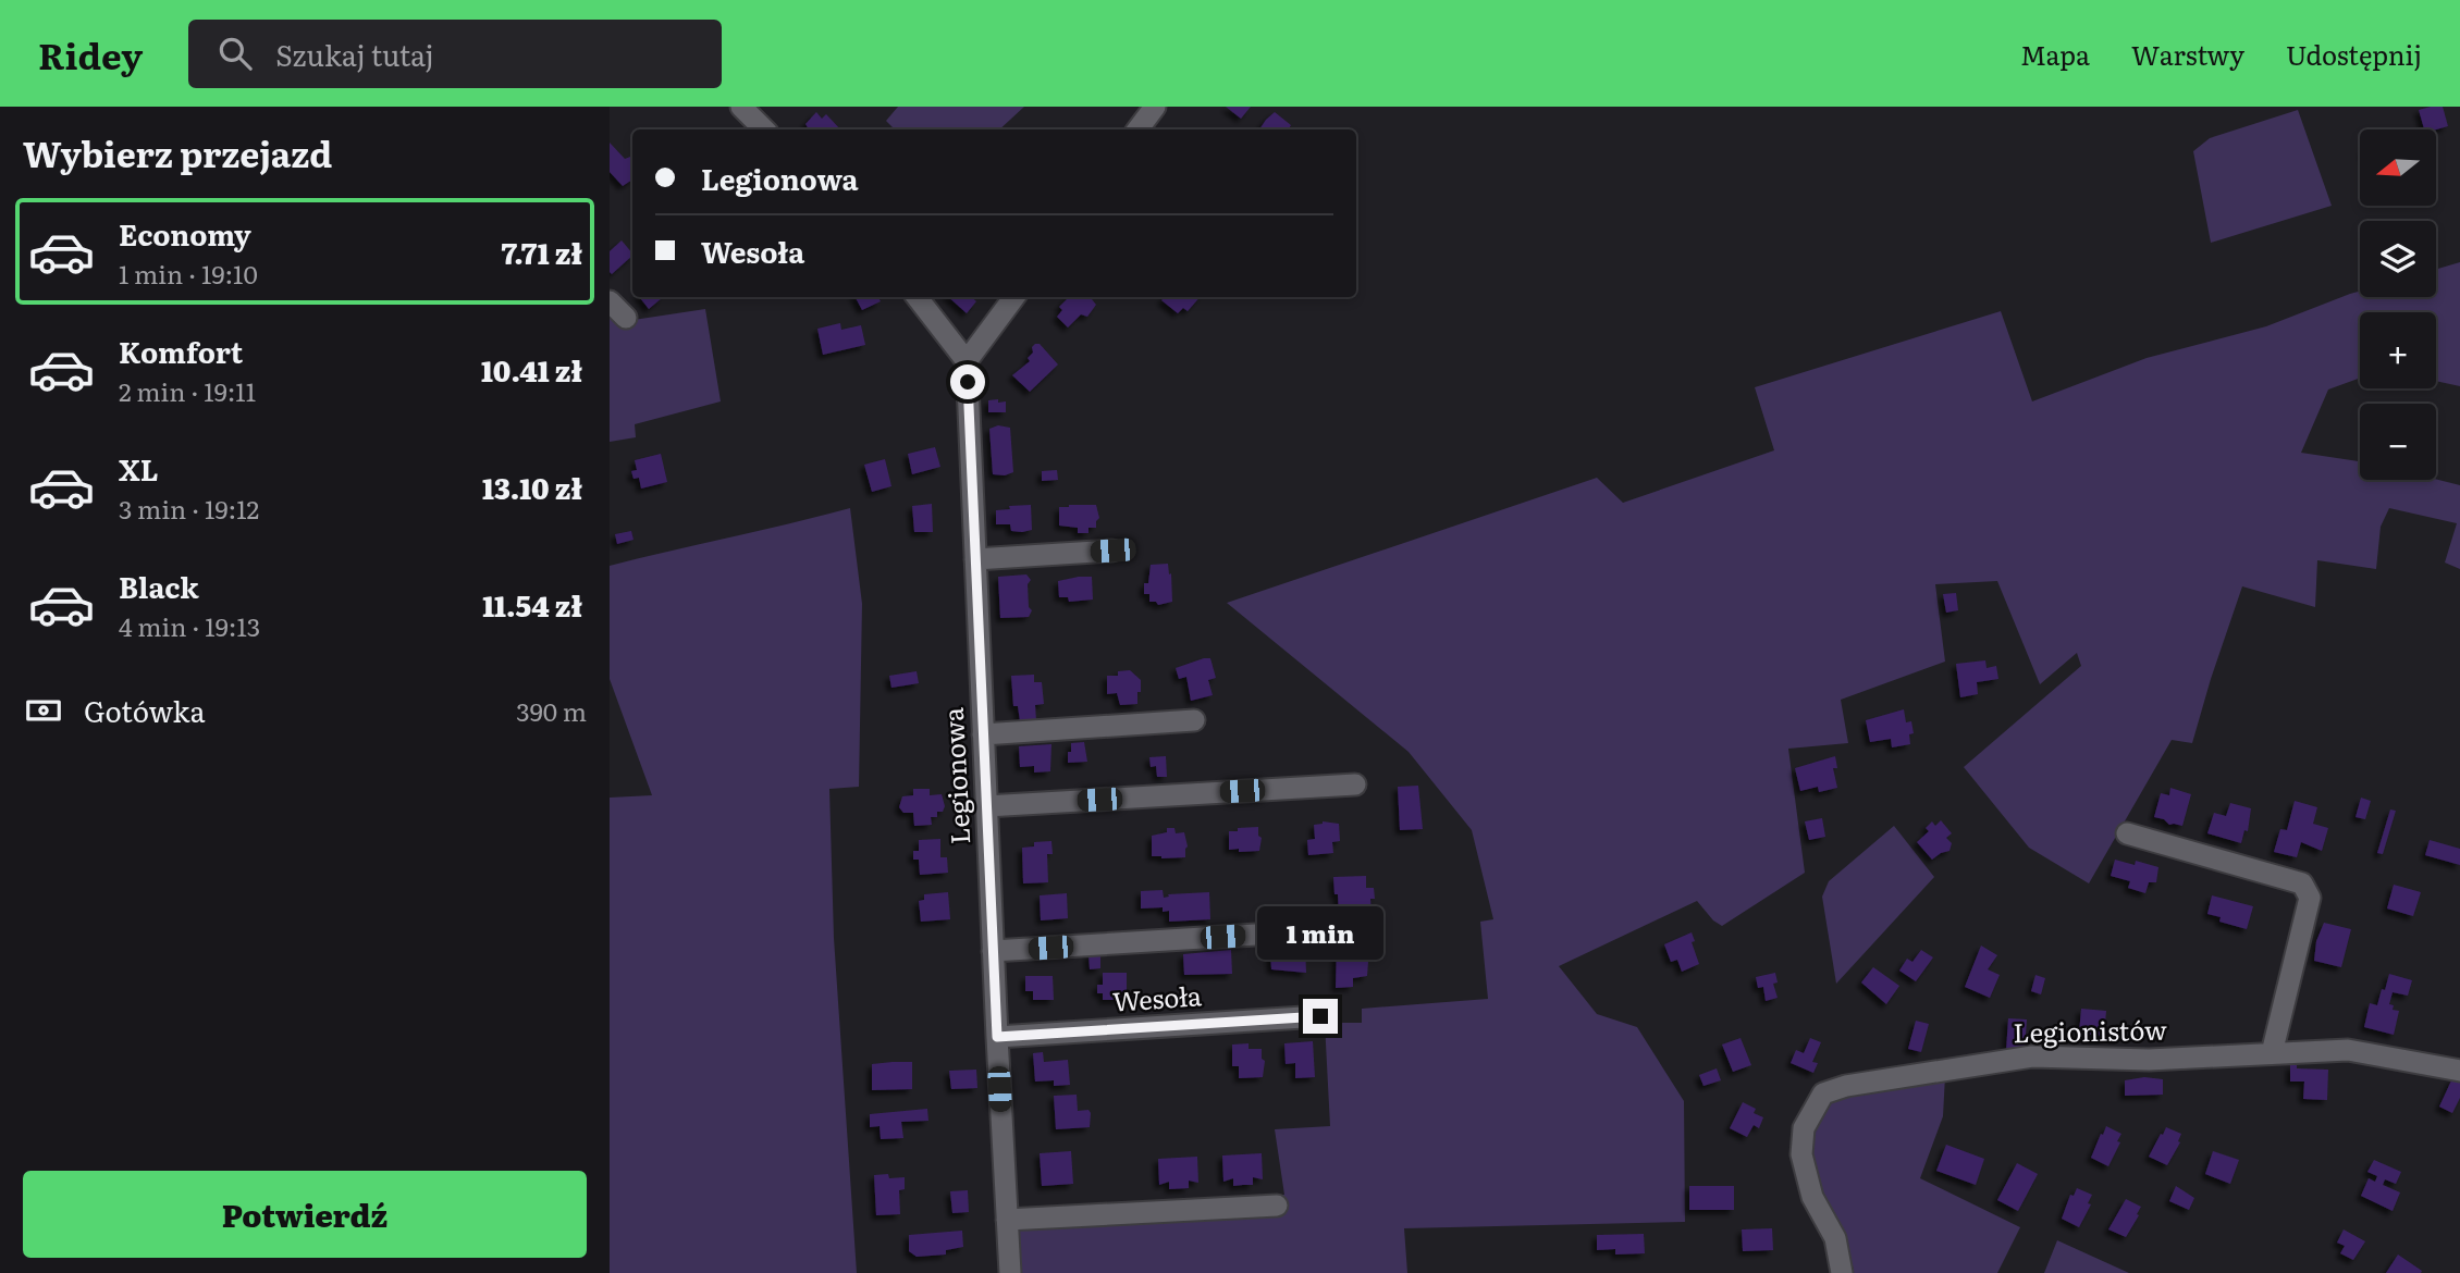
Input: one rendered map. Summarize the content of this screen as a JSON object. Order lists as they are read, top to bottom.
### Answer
{
  "streets": {
    "street": ["Legionowa", "Wesoła", "Legionistów"]
  },
  "crossings": [
    ["Legionowa", "Wesoła"]
  ],
  "north": "left",
  "page": {
    "header": "Ridey",
    "search": "Szukaj tutaj",
    "nav": ["Mapa", "Warstwy", "Udostępnij"],
    "heading": "Wybierz przejazd",
    "map_buttons": ["+", "−"],
    "banner": ["Legionowa", "Wesoła"],
    "list": [
      {
        "name": "Economy",
        "note": "1 min · 19:10",
        "value": "7.71 zł"
      },
      {
        "name": "Komfort",
        "note": "2 min · 19:11",
        "value": "10.41 zł"
      },
      {
        "name": "XL",
        "note": "3 min · 19:12",
        "value": "13.10 zł"
      },
      {
        "name": "Black",
        "note": "4 min · 19:13",
        "value": "11.54 zł"
      }
    ],
    "pay": ["Gotówka", "390 m"],
    "bubble": "1 min",
    "buttons": "Potwierdź"
  }
}
